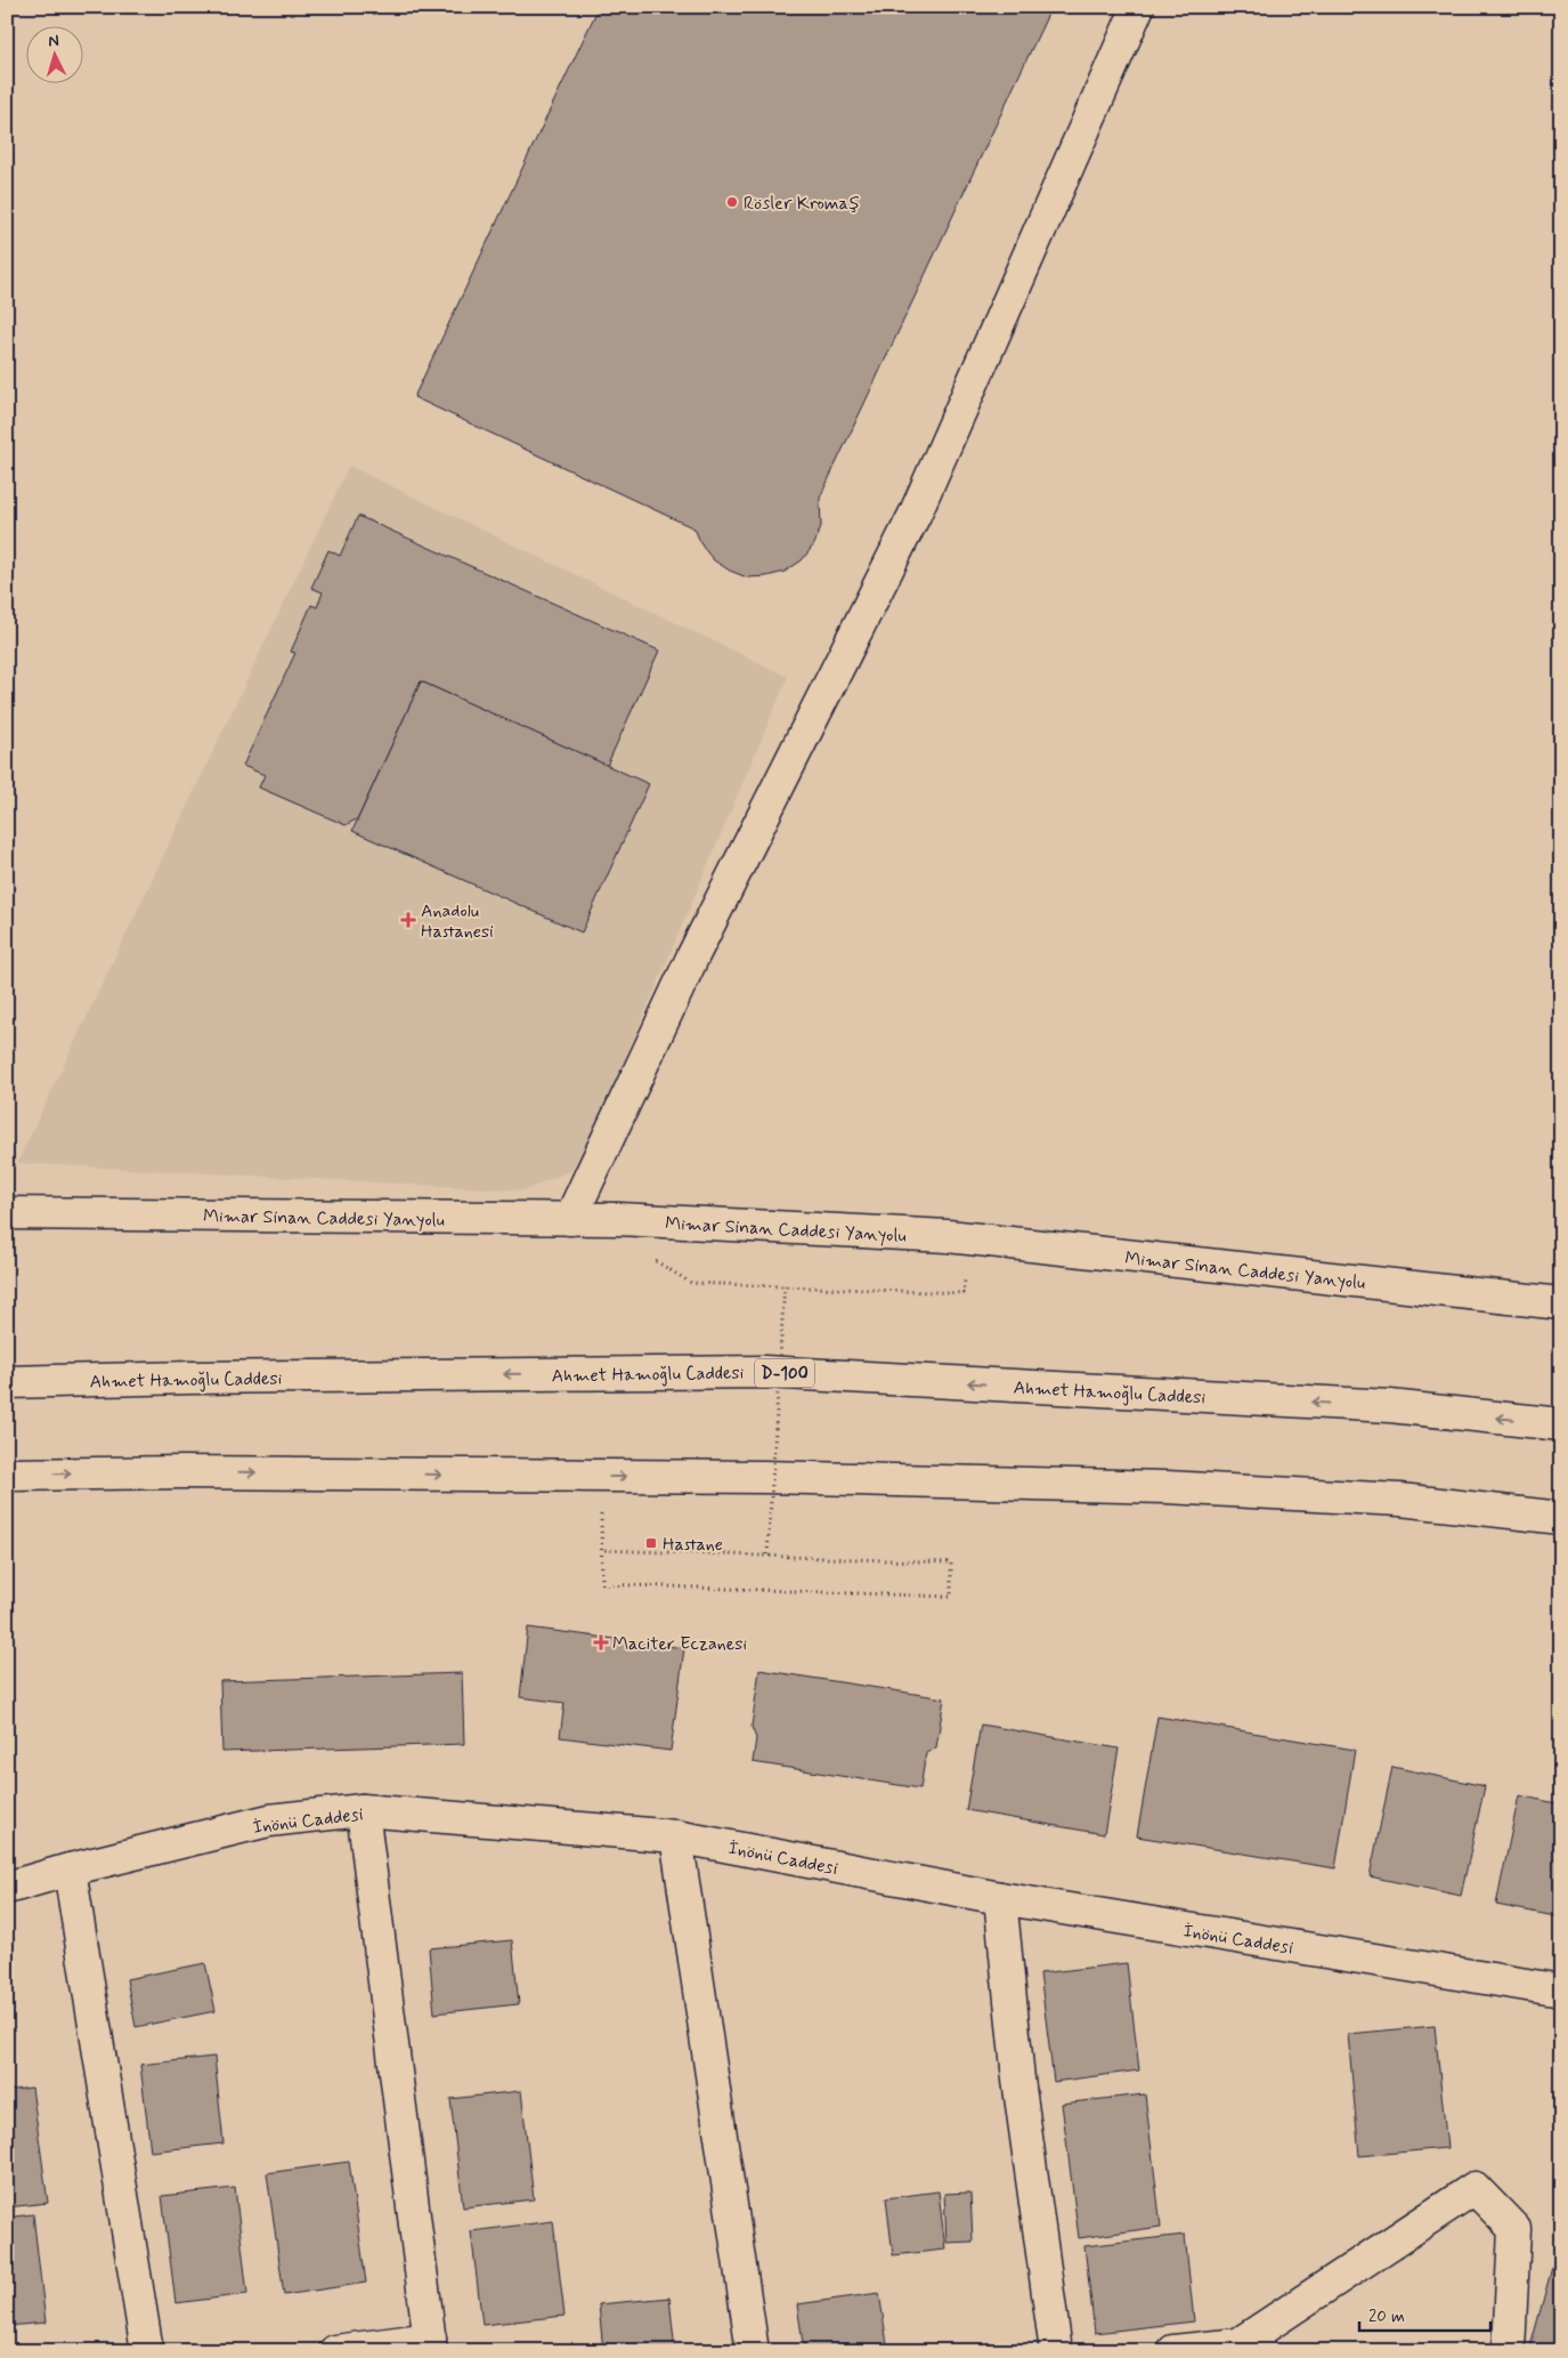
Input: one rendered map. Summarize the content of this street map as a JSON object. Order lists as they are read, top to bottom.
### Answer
{
  "streets": {
    "main road": [
      "Mimar Sinan Caddesi Yanyolu",
      "Ahmet Hamoğlu Caddesi",
      "D-100",
      "İnönü Caddesi"
    ]
  },
  "places": {
    "other": ["Rösler Kromaş"],
    "health": ["Anadolu Hastanesi", "Maciter Eczanesi"],
    "transit": ["Hastane"]
  },
  "scale_bar": "20 m",
  "north": "top"
}
